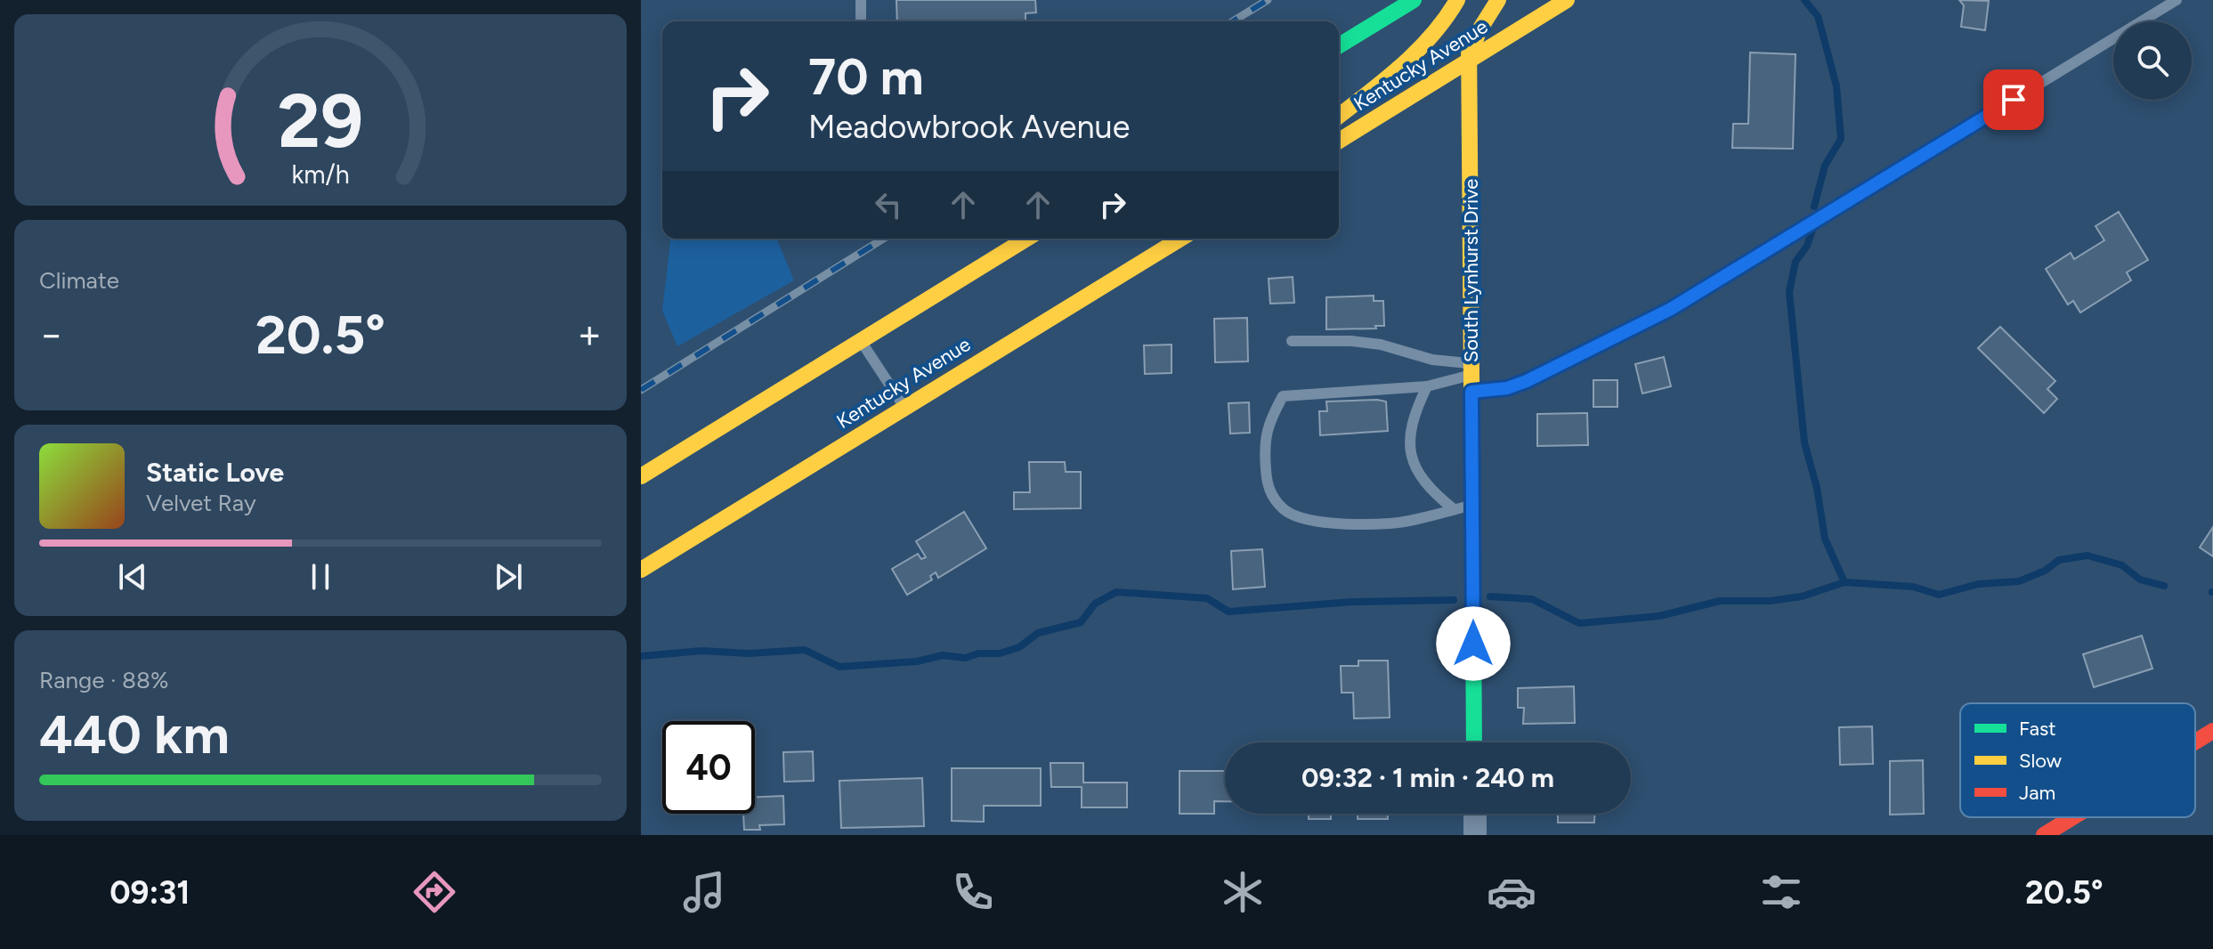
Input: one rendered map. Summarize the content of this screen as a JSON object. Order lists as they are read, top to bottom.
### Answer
{
  "streets": {
    "main road": ["Kentucky Avenue", "South Lynhurst Drive"]
  },
  "crossings": [
    ["Kentucky Avenue", "South Lynhurst Drive"]
  ],
  "legend": ["Fast", "Slow", "Jam"],
  "page": {
    "turn": ["70 m", "Meadowbrook Avenue"],
    "tile": [
      "Climate",
      ["Range · 88%", "440 km"]
    ],
    "heat": ["−", "20.5°", "+"],
    "song": ["Static Love", "Velvet Ray"],
    "limit": "40",
    "trip": "09:32 · 1 min · 240 m",
    "tabs": ["09:31", "20.5°"],
    "gauge": ["29", "km/h"]
  }
}
